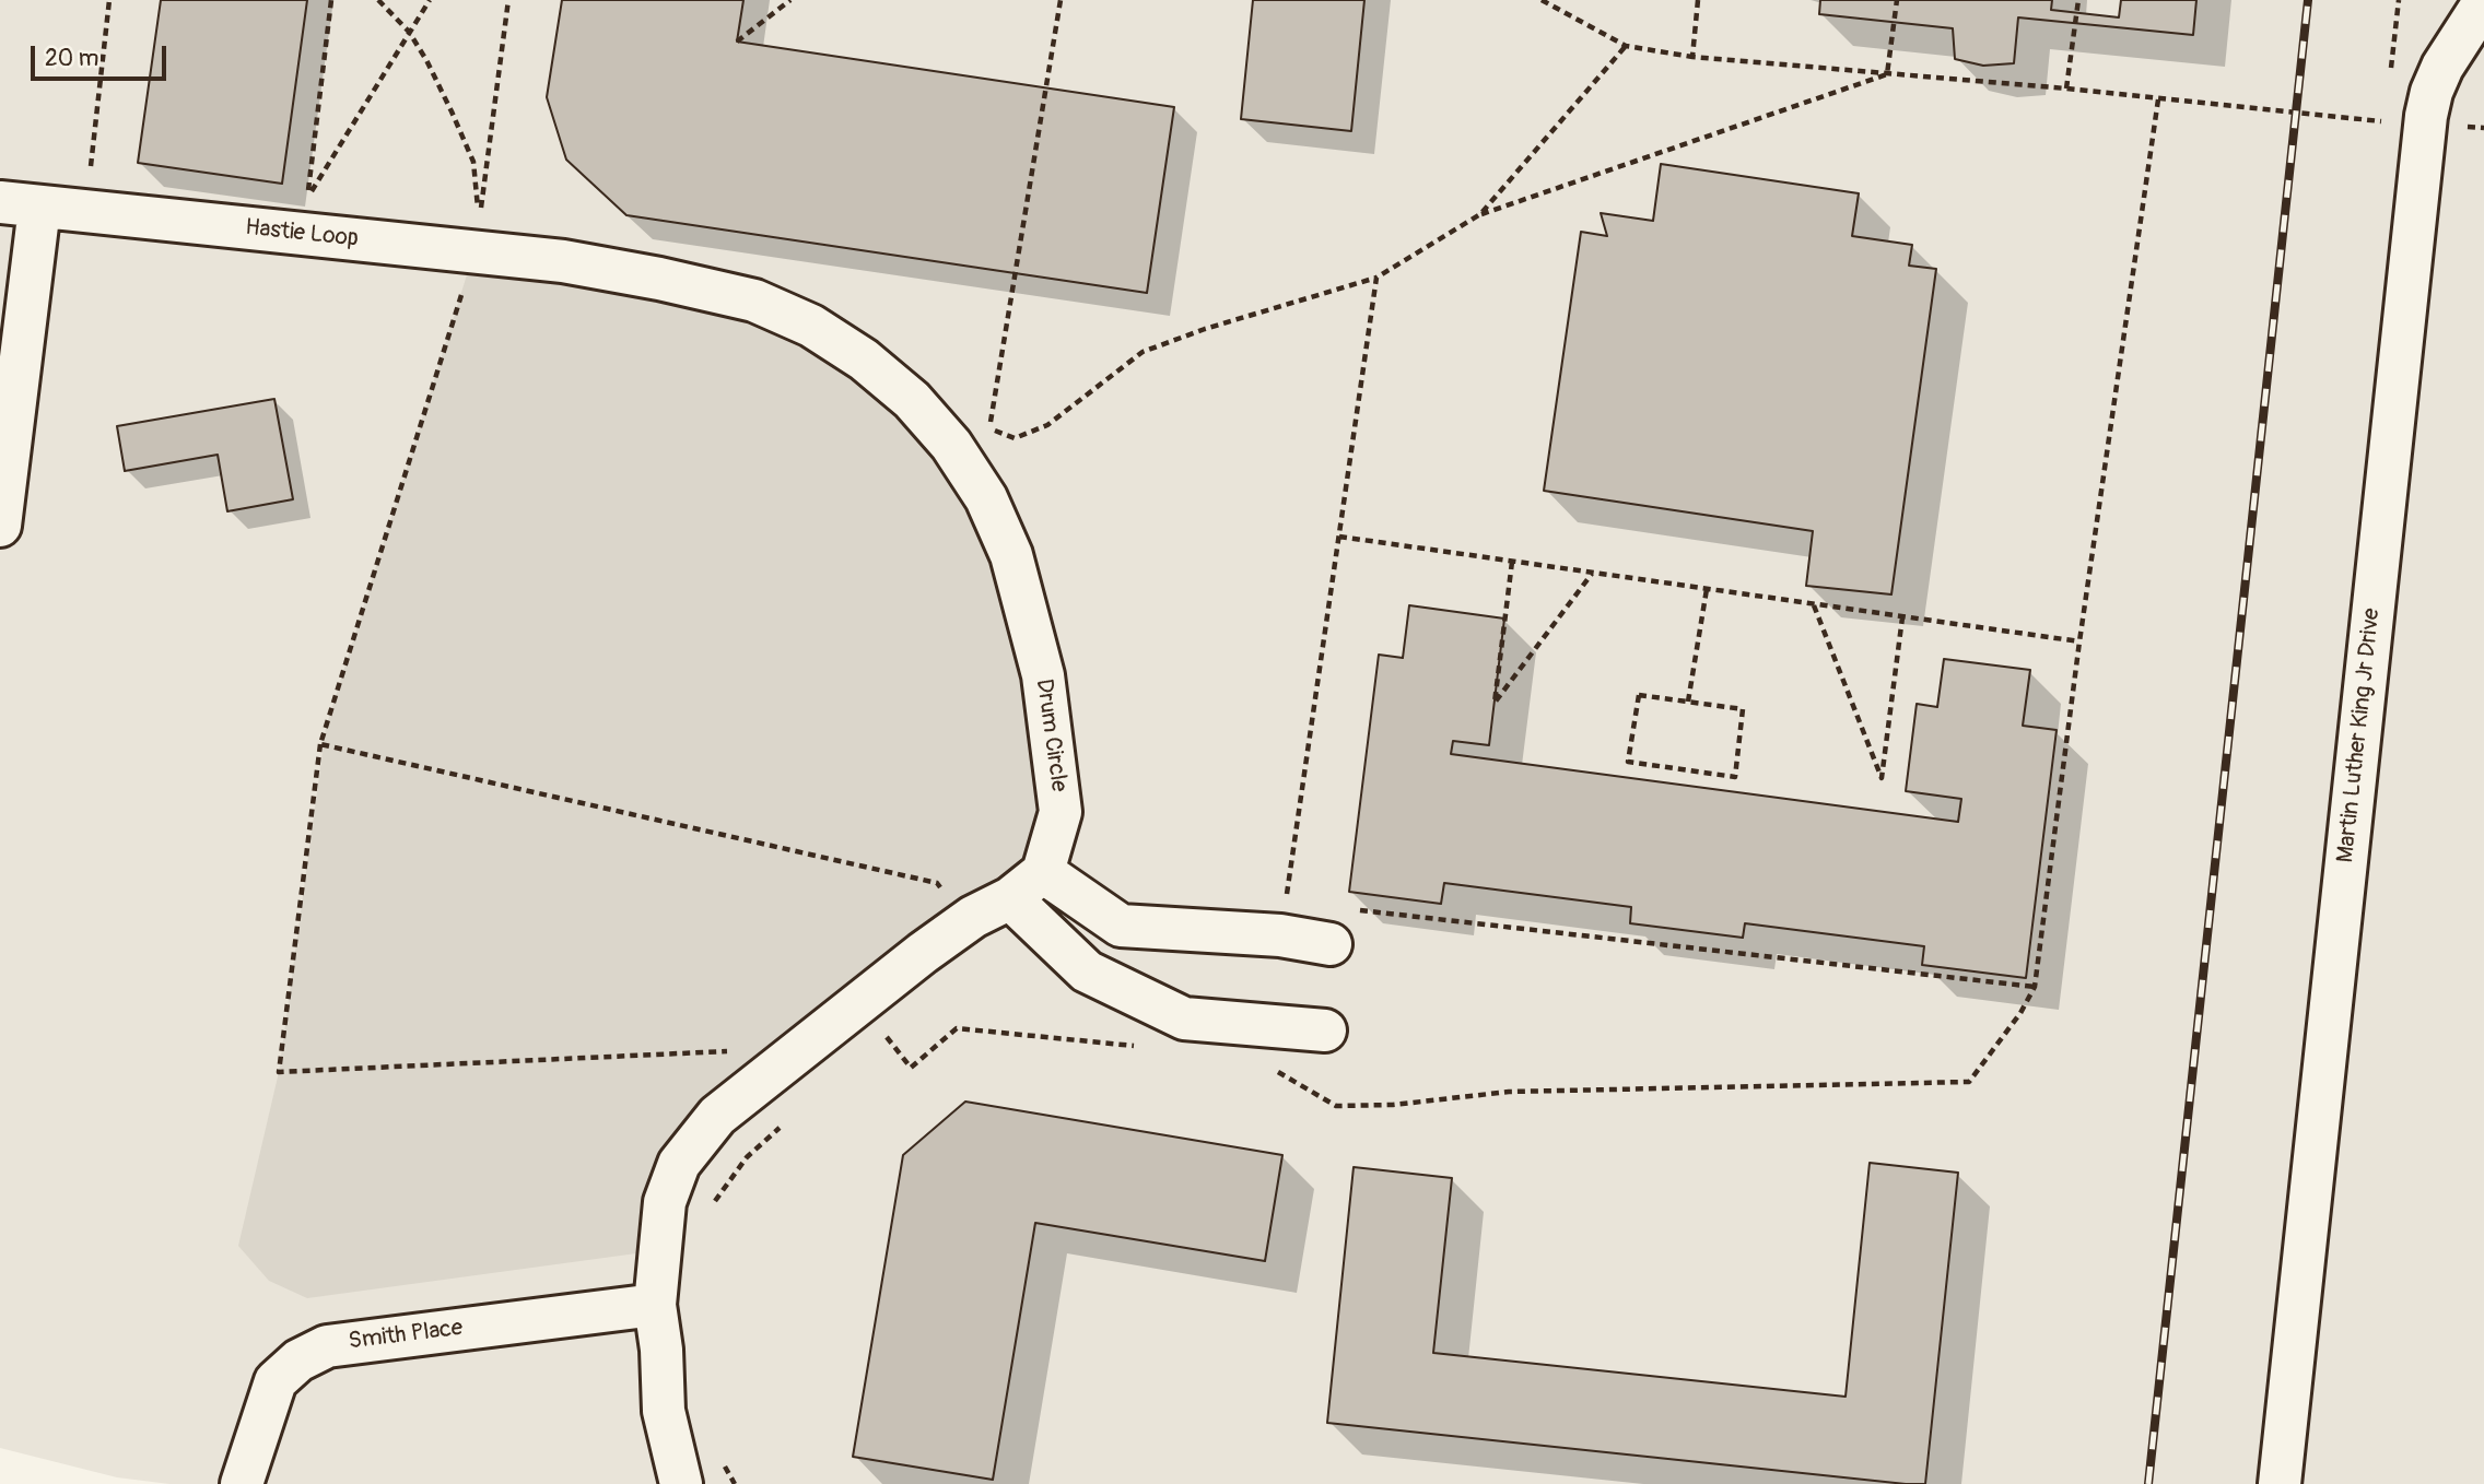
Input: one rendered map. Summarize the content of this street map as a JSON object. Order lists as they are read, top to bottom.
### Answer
{
  "streets": {
    "street": [
      "Hastie Loop",
      "Drum Circle",
      "Martin Luther King Jr Drive",
      "Smith Place"
    ]
  },
  "crossings": [
    ["Hastie Loop", "Drum Circle"]
  ],
  "scale_bar": "20 m"
}
